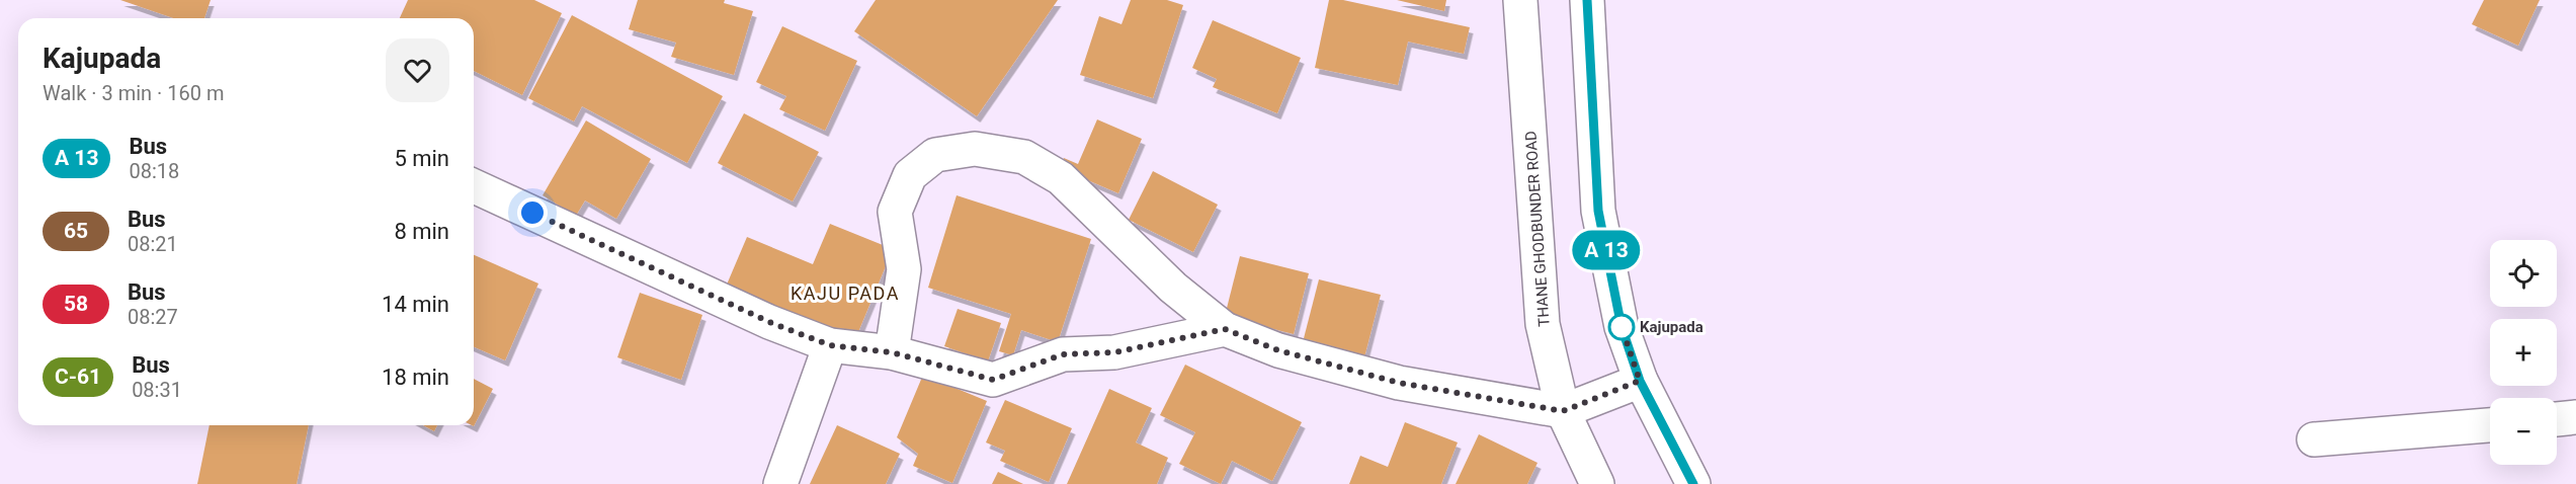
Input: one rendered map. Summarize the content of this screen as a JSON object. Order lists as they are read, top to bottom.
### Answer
{
  "streets": {
    "street": ["THANE GHODBUNDER ROAD"]
  },
  "districts": ["KAJU PADA"],
  "places": ["Kajupada"],
  "page": {
    "on_map": "A 13",
    "heading": ["Kajupada", "Walk · 3 min · 160 m"],
    "list": [
      {
        "mark": "A 13",
        "name": "Bus",
        "note": "08:18",
        "value": "5 min"
      },
      {
        "mark": "65",
        "name": "Bus",
        "note": "08:21",
        "value": "8 min"
      },
      {
        "mark": "58",
        "name": "Bus",
        "note": "08:27",
        "value": "14 min"
      },
      {
        "mark": "C-61",
        "name": "Bus",
        "note": "08:31",
        "value": "18 min"
      }
    ],
    "map_buttons": ["+", "−"]
  }
}
